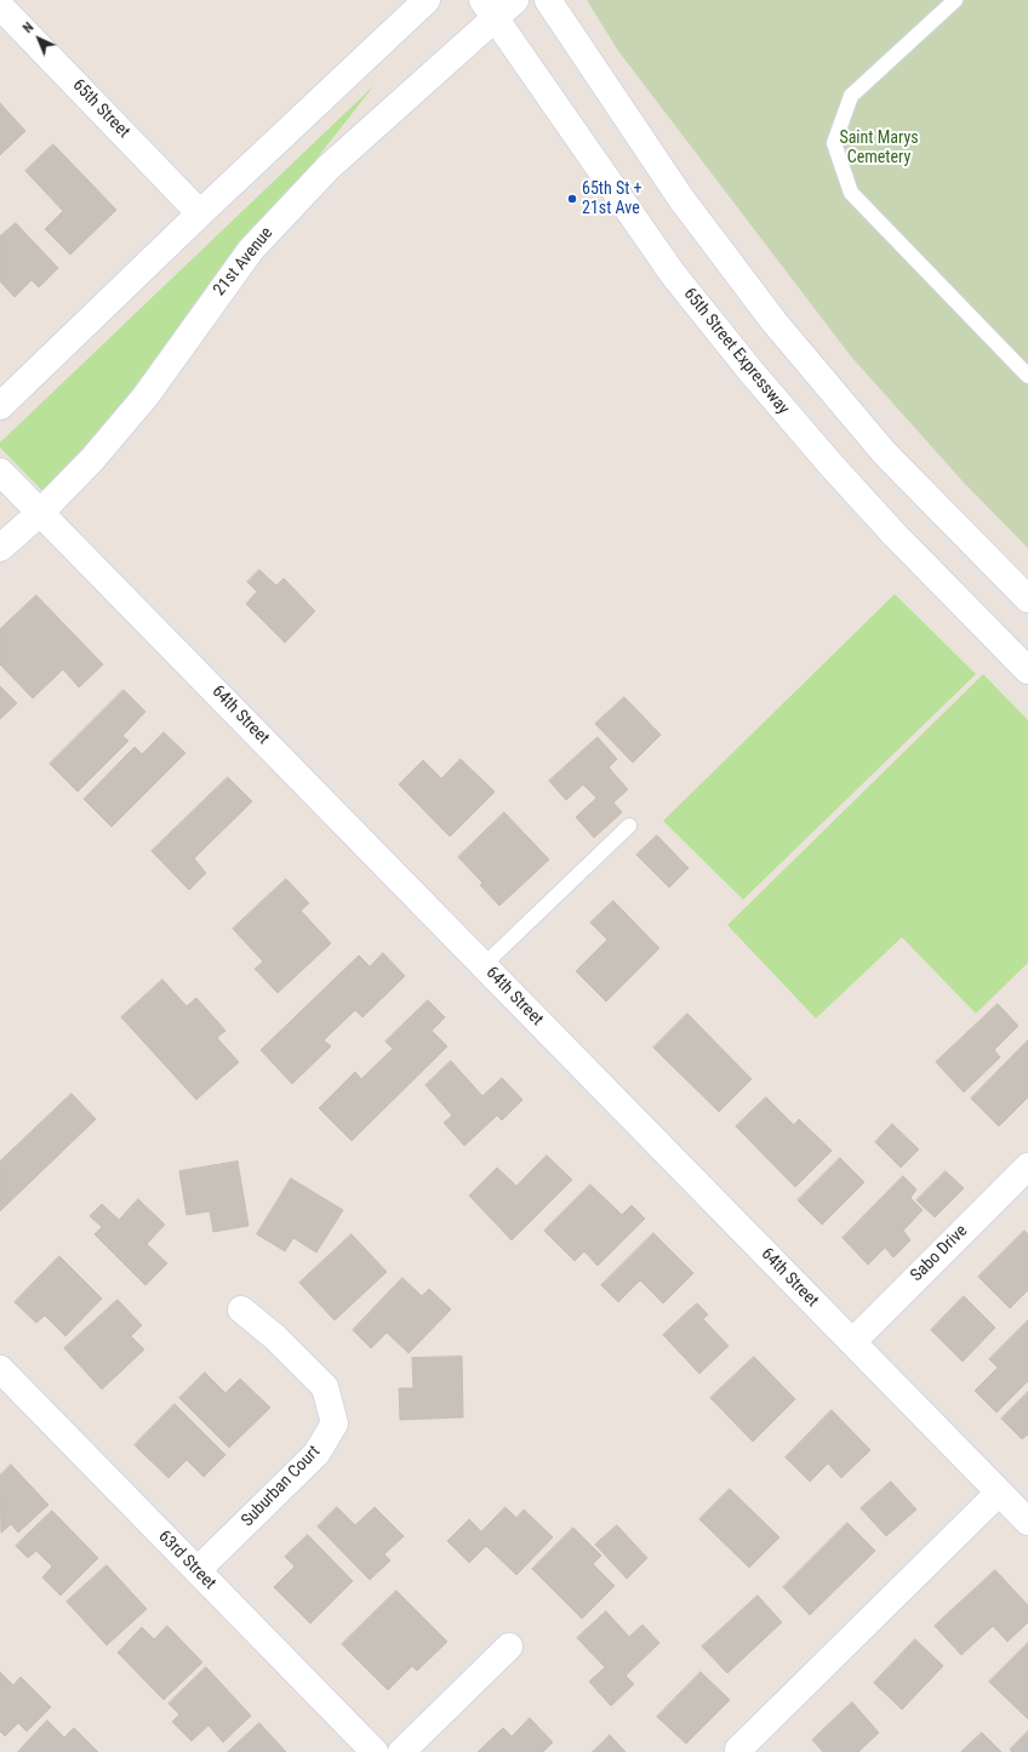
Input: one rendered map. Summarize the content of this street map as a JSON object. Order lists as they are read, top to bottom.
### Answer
{
  "streets": {
    "street": [
      "65th Street",
      "21st Avenue",
      "65th Street Expressway",
      "64th Street",
      "Sabo Drive",
      "Suburban Court",
      "63rd Street"
    ]
  },
  "crossings": [
    ["21st Avenue", "65th Street Expressway"],
    ["21st Avenue", "64th Street"],
    ["64th Street", "Sabo Drive"],
    ["Suburban Court", "63rd Street"]
  ],
  "parks": ["Saint Marys Cemetery"],
  "places": ["65th St + 21st Ave"],
  "north": "top left"
}
